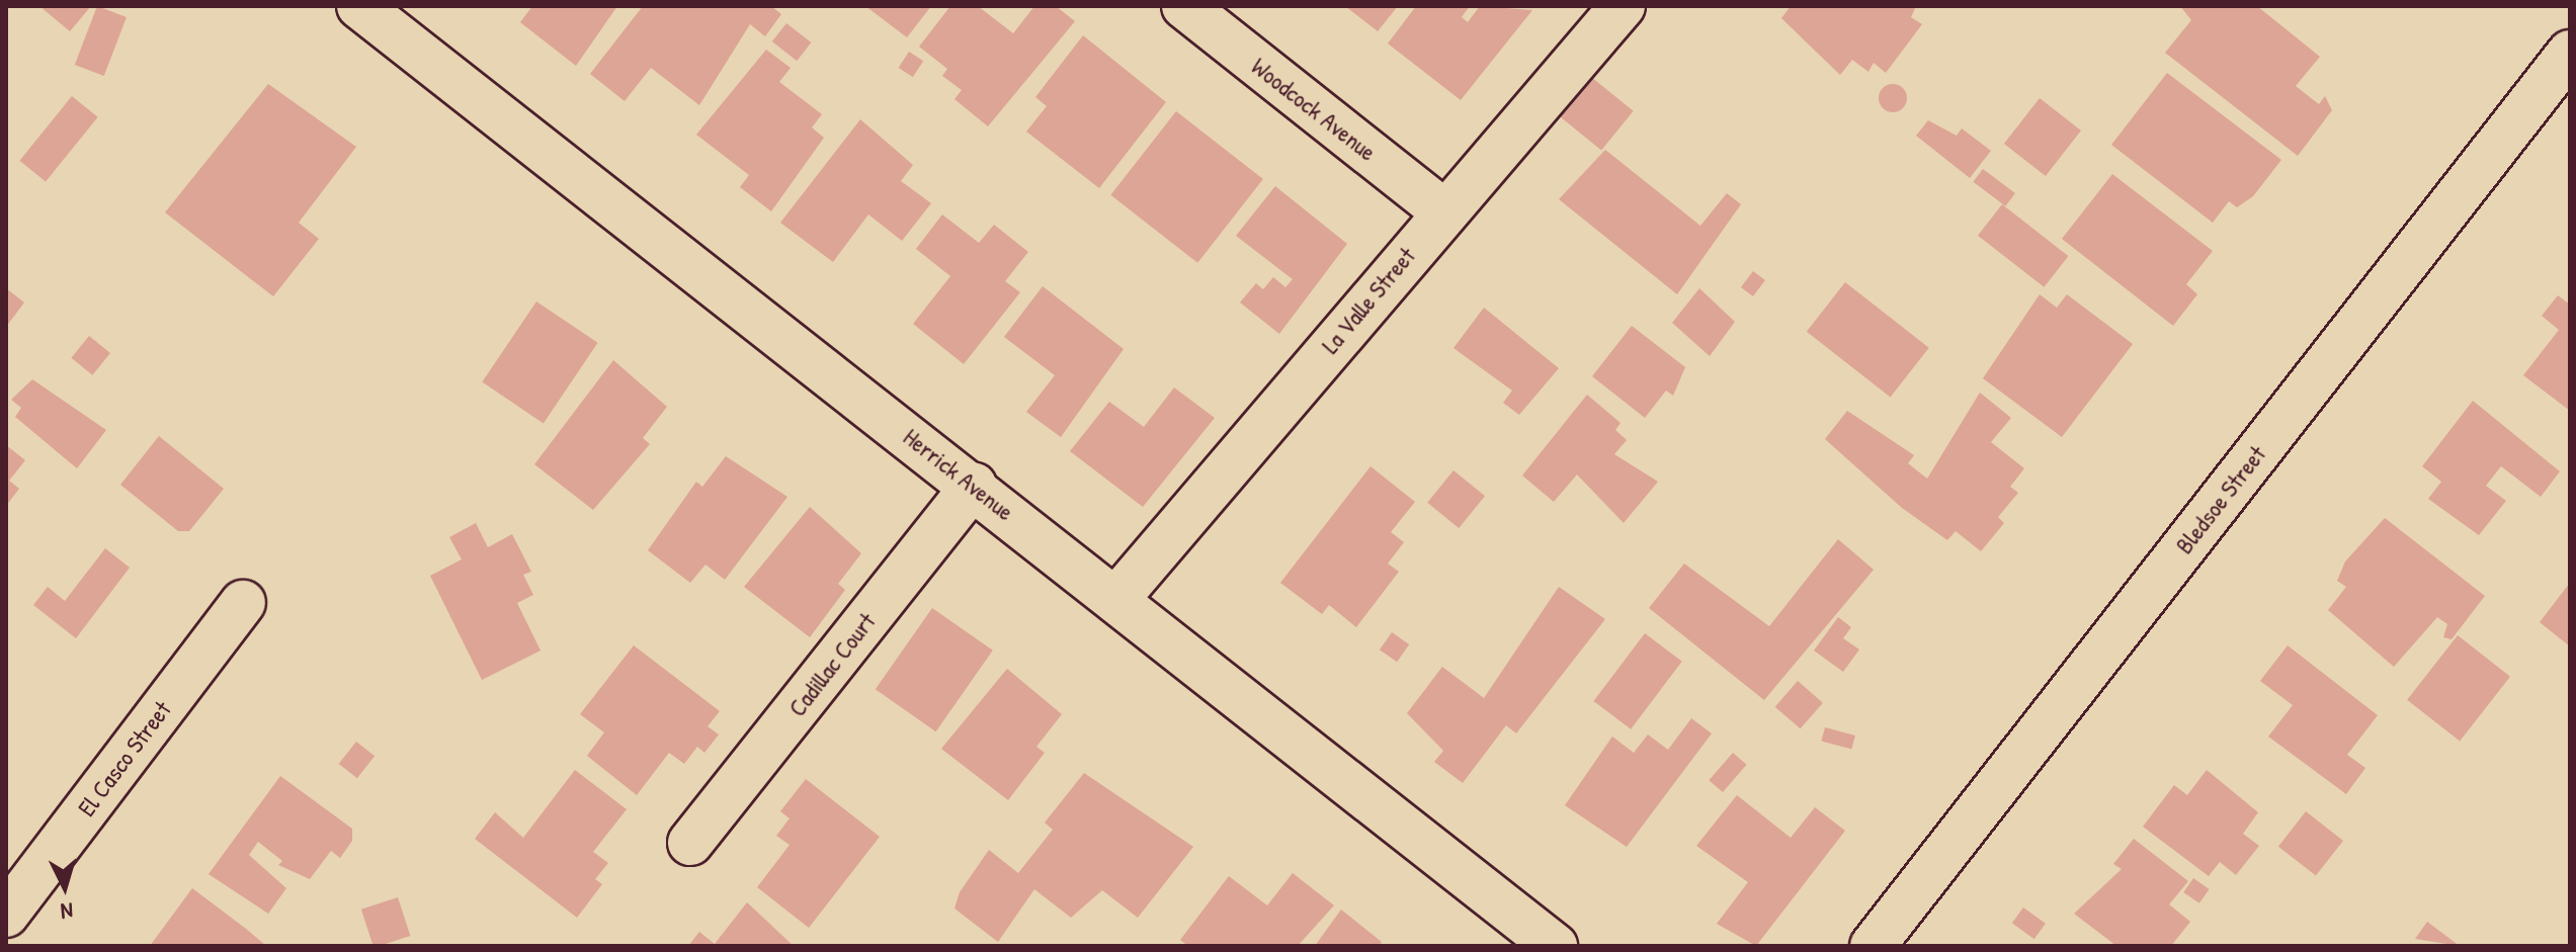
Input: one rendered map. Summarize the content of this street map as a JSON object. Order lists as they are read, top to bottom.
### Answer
{
  "streets": {
    "street": [
      "Woodcock Avenue",
      "La Valle Street",
      "Herrick Avenue",
      "Bledsoe Street",
      "Cadillac Court",
      "El Casco Street"
    ]
  },
  "crossings": [
    ["Woodcock Avenue", "La Valle Street"],
    ["La Valle Street", "Herrick Avenue"],
    ["Herrick Avenue", "Cadillac Court"]
  ],
  "north": "bottom"
}
